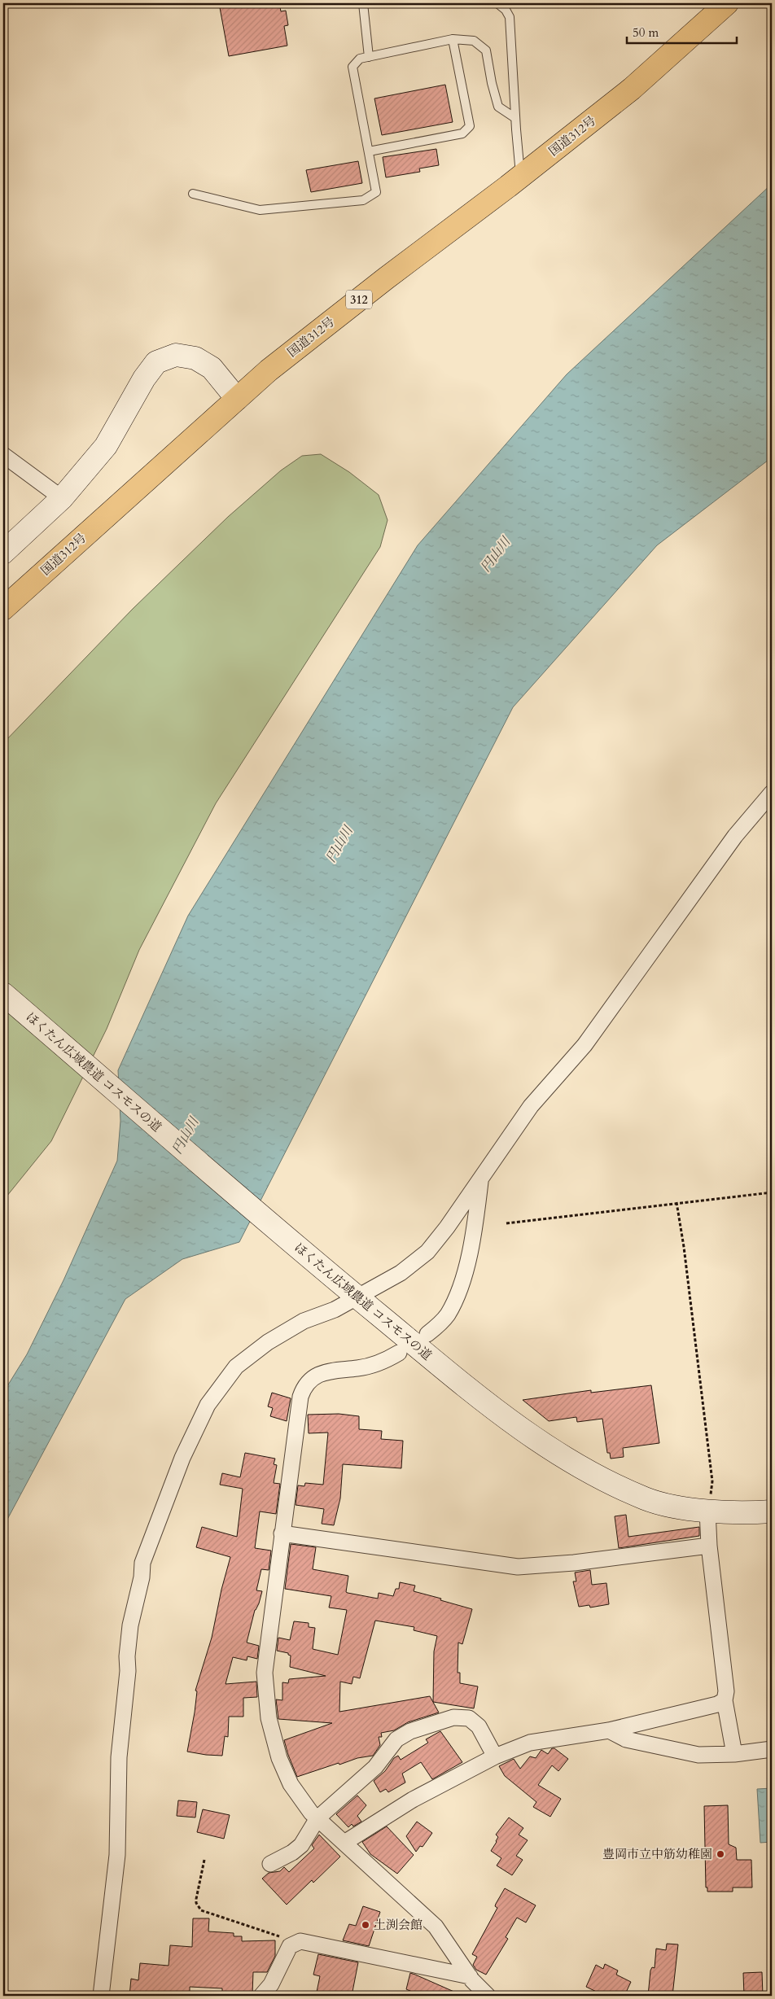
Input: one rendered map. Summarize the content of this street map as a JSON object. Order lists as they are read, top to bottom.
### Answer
{
  "streets": {
    "highway": ["国道312号", "312"],
    "street": ["ほくたん広域農道 コスモスの道"]
  },
  "water": ["円山川"],
  "places": ["豊岡市立中筋幼稚園", "土渕会館"],
  "scale_bar": "50 m"
}
